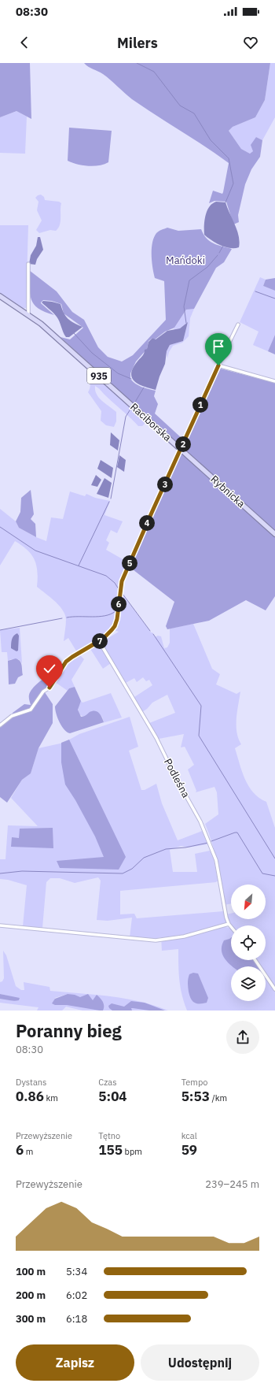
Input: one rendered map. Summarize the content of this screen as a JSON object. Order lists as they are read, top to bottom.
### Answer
{
  "streets": {
    "main road": ["935", "Raciborska", "Rybnicka"],
    "street": ["Podleśna"]
  },
  "crossings": [
    ["Raciborska", "Rybnicka"],
    ["Raciborska", "Podleśna"]
  ],
  "parks": ["Mańdoki"],
  "north": "bottom left",
  "page": {
    "status": "08:30",
    "header": "Milers",
    "pins": [
      "1",
      "2",
      "3",
      "4",
      "5",
      "6",
      "7"
    ],
    "heading": ["Poranny bieg", "08:30"],
    "stats": [
      ["Dystans", "0.86 km"],
      ["Czas", "5:04"],
      ["Tempo", "5:53 /km"],
      ["Przewyższenie", "6 m"],
      ["Tętno", "155 bpm"],
      ["kcal", "59"]
    ],
    "chart": ["Przewyższenie", "239–245 m"],
    "list": [
      {
        "name": "100 m",
        "note": "5:34"
      },
      {
        "name": "200 m",
        "note": "6:02"
      },
      {
        "name": "300 m",
        "note": "6:18"
      }
    ],
    "buttons": ["Zapisz", "Udostępnij"]
  }
}
